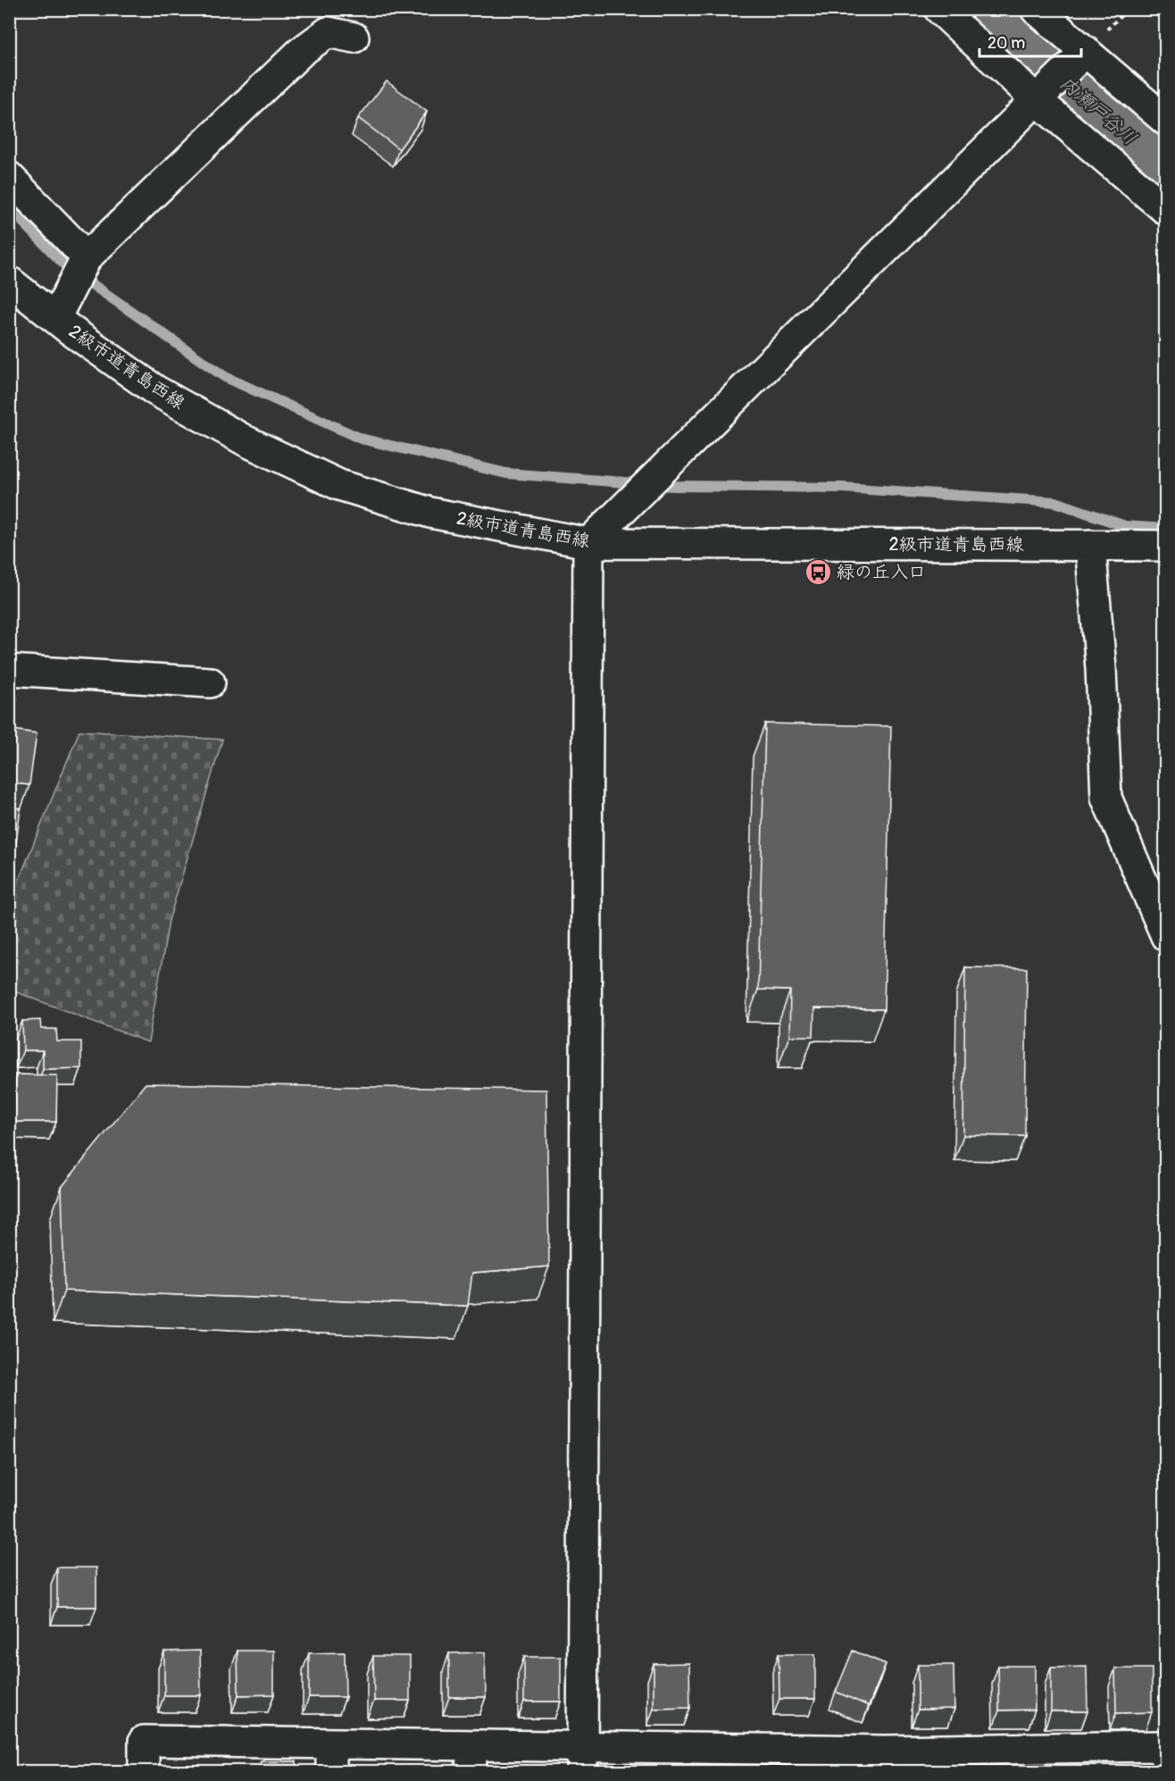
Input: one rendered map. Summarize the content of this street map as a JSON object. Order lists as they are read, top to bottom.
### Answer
{
  "streets": {
    "street": ["2級市道青島西線"]
  },
  "water": ["内瀬戸谷川"],
  "places": {
    "bus stop": ["緑の丘入口"]
  },
  "scale_bar": "20 m"
}
